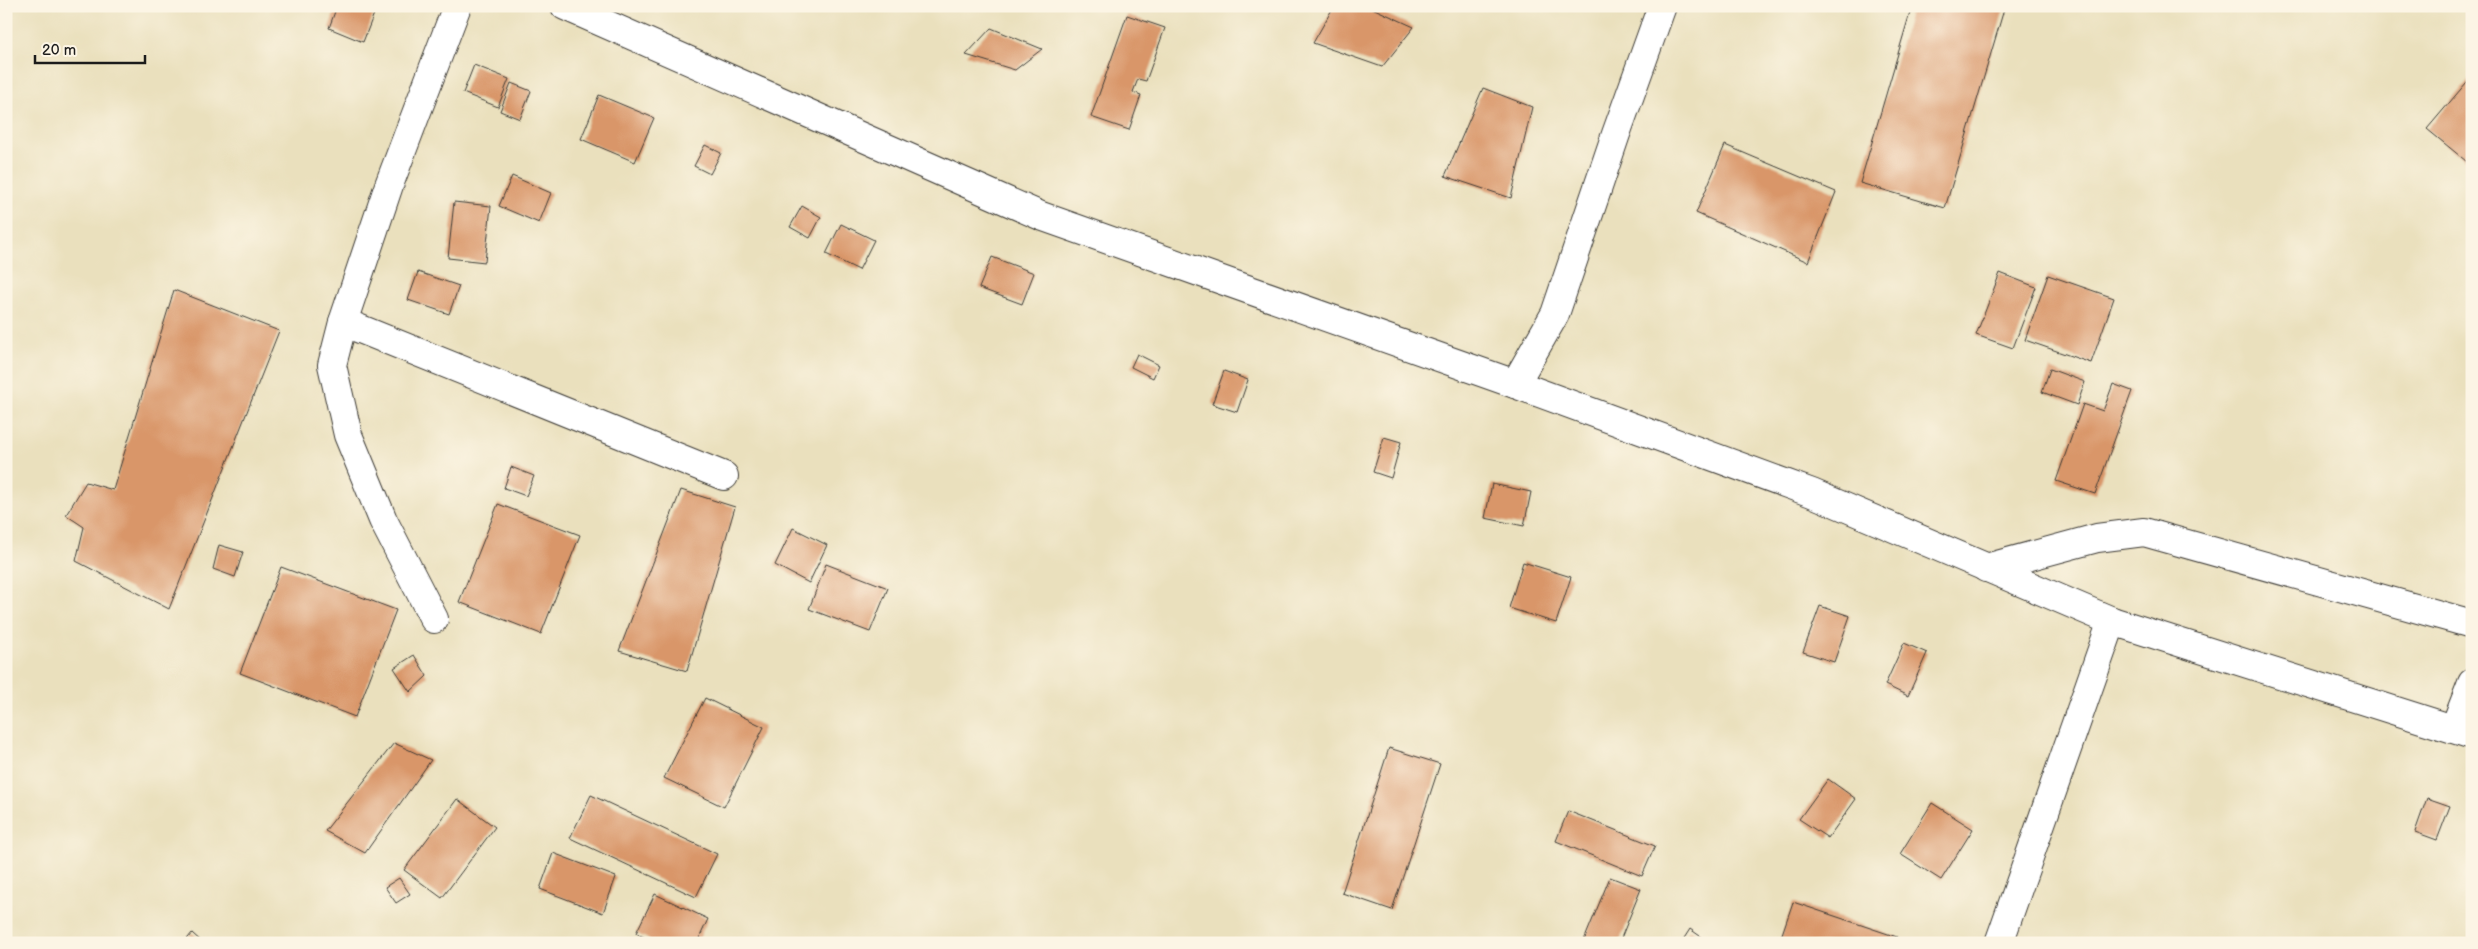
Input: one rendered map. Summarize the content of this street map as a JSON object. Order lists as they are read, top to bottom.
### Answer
{
  "scale_bar": "20 m"
}
